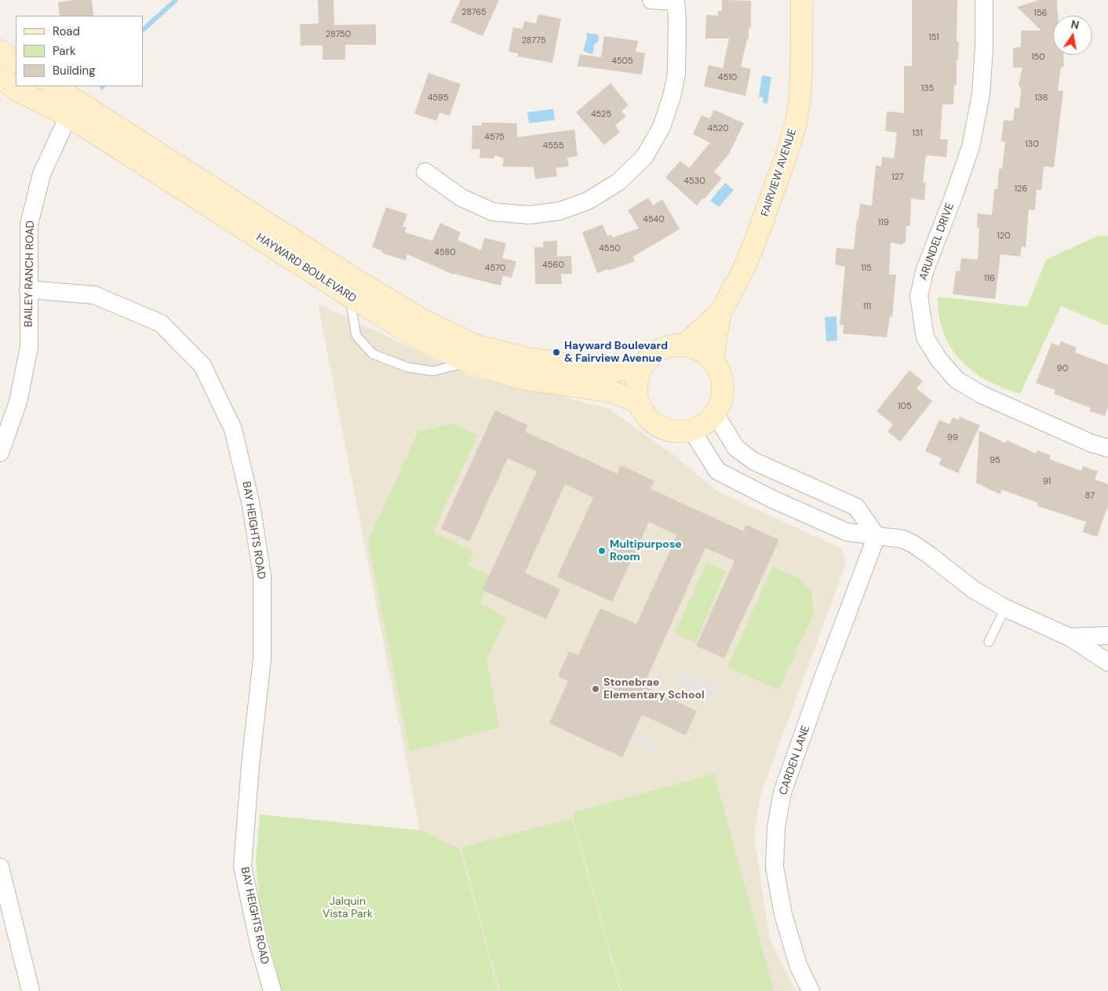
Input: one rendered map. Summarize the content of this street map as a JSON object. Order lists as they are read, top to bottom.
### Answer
{
  "streets": {
    "main road": ["FAIRVIEW AVENUE", "HAYWARD BOULEVARD"],
    "street": [
      "ARUNDEL DRIVE",
      "BAILEY RANCH ROAD",
      "BAY HEIGHTS ROAD",
      "CARDEN LANE"
    ]
  },
  "crossings": [
    ["FAIRVIEW AVENUE", "HAYWARD BOULEVARD"],
    ["HAYWARD BOULEVARD", "BAILEY RANCH ROAD"],
    ["BAILEY RANCH ROAD", "BAY HEIGHTS ROAD"]
  ],
  "parks": ["Jalquin Vista Park"],
  "places": ["Hayward Boulevard & Fairview Avenue", "Multipurpose Room", "Stonebrae Elementary School"],
  "house_numbers": [
    "28765",
    "156",
    "28750",
    "151",
    "28775",
    "150",
    "4505",
    "4510",
    "135",
    "4595",
    "136",
    "4525",
    "4520",
    "131",
    "4575",
    "130",
    "4555",
    "127",
    "4530",
    "126",
    "4540",
    "119",
    "120",
    "4550",
    "4580",
    "4560",
    "4570",
    "115",
    "116",
    "111",
    "90",
    "105",
    "99",
    "95",
    "91",
    "87"
  ],
  "legend": ["Road", "Park", "Building"],
  "north": "top"
}
